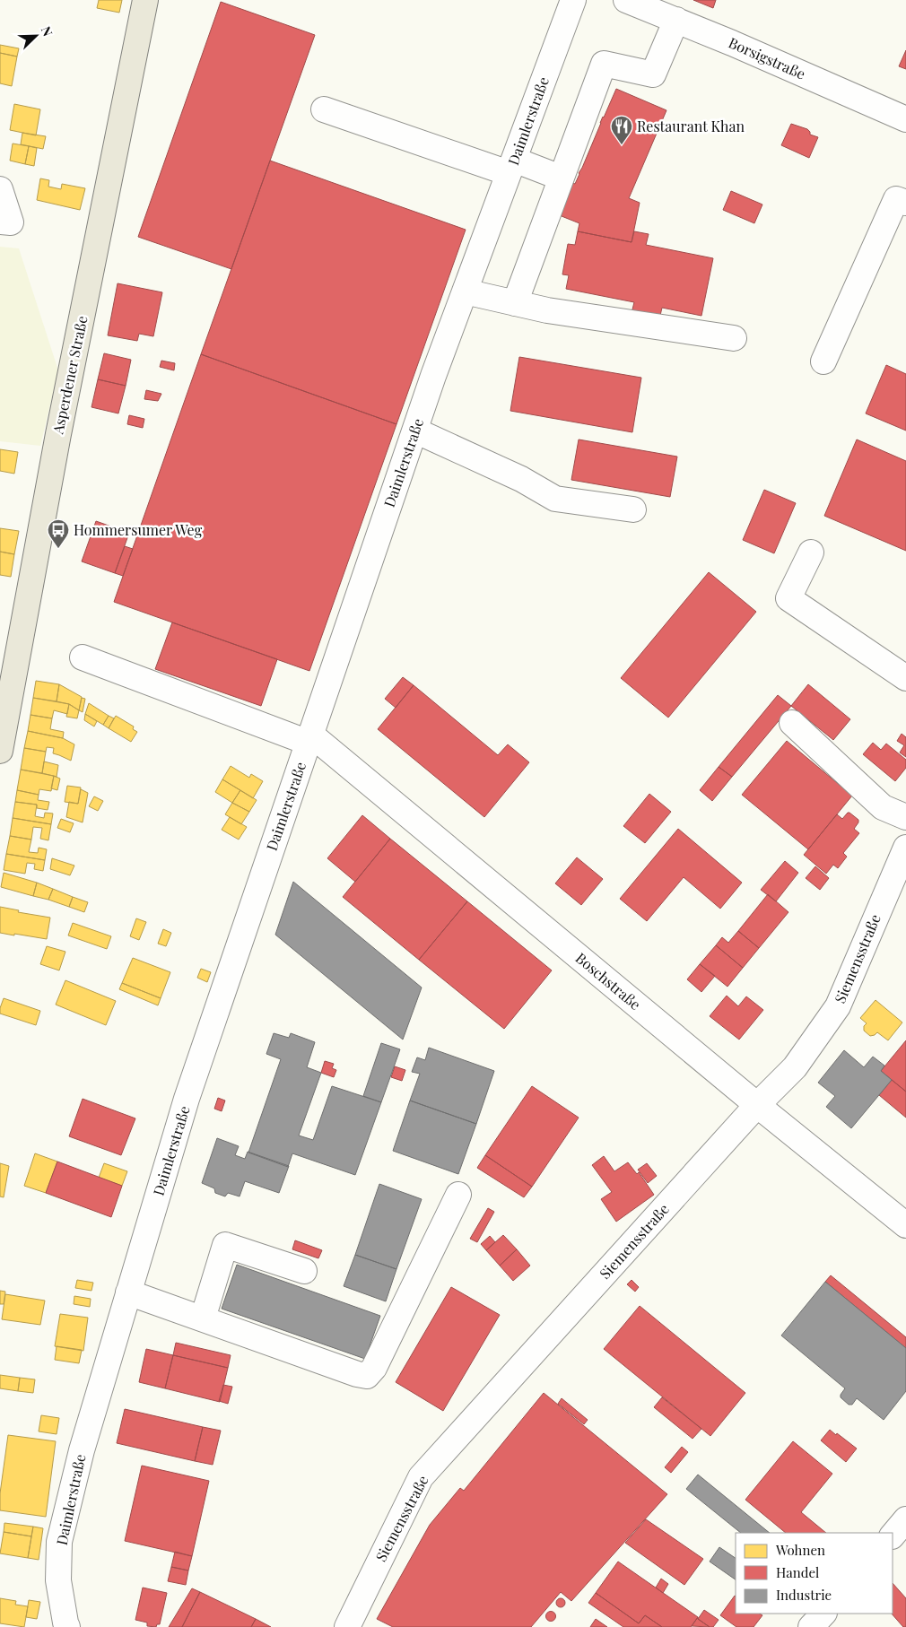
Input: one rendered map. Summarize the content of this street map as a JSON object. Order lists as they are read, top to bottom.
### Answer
{
  "streets": {
    "main road": ["Asperdener Straße"],
    "street": [
      "Borsigstraße",
      "Daimlerstraße",
      "Siemensstraße",
      "Boschstraße"
    ]
  },
  "crossings": [
    ["Daimlerstraße", "Boschstraße"],
    ["Siemensstraße", "Boschstraße"]
  ],
  "places": {
    "restaurant": ["Restaurant Khan"],
    "bus stop": ["Hommersumer Weg"]
  },
  "legend": ["Wohnen", "Handel", "Industrie"],
  "north": "top right"
}
